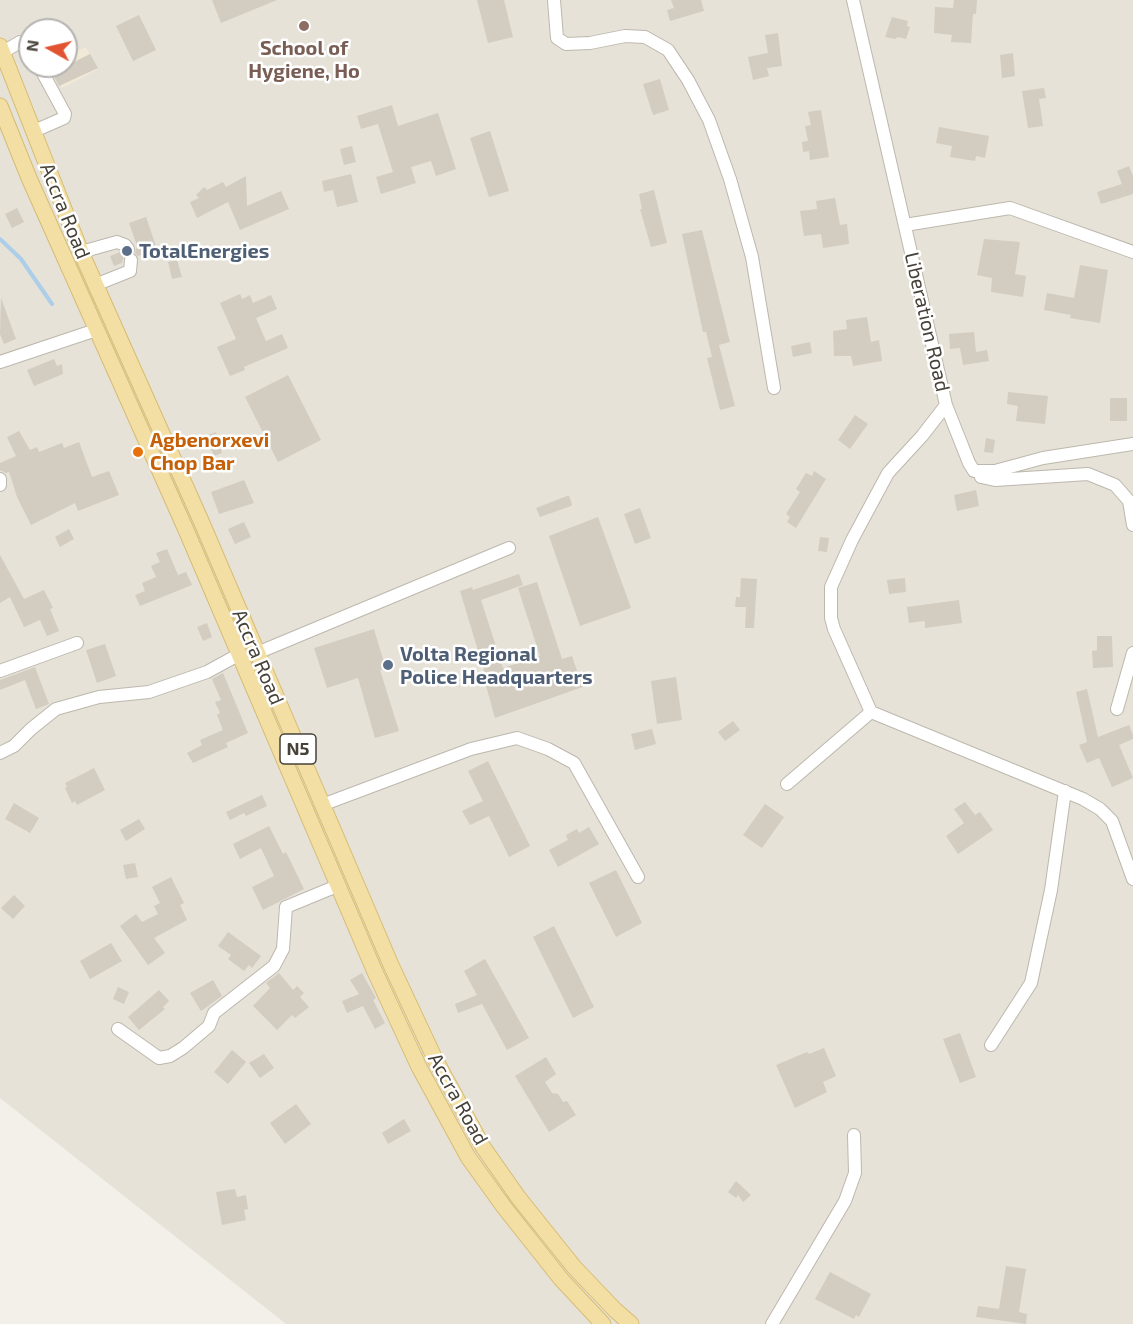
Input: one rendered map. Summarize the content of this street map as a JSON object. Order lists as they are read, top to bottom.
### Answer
{
  "streets": {
    "main road": ["Accra Road", "N5"],
    "street": ["Liberation Road"]
  },
  "places": [
    "School of Hygiene, Ho",
    "TotalEnergies",
    "Agbenorxevi Chop Bar",
    "Volta Regional Police Headquarters"
  ],
  "north": "left"
}
